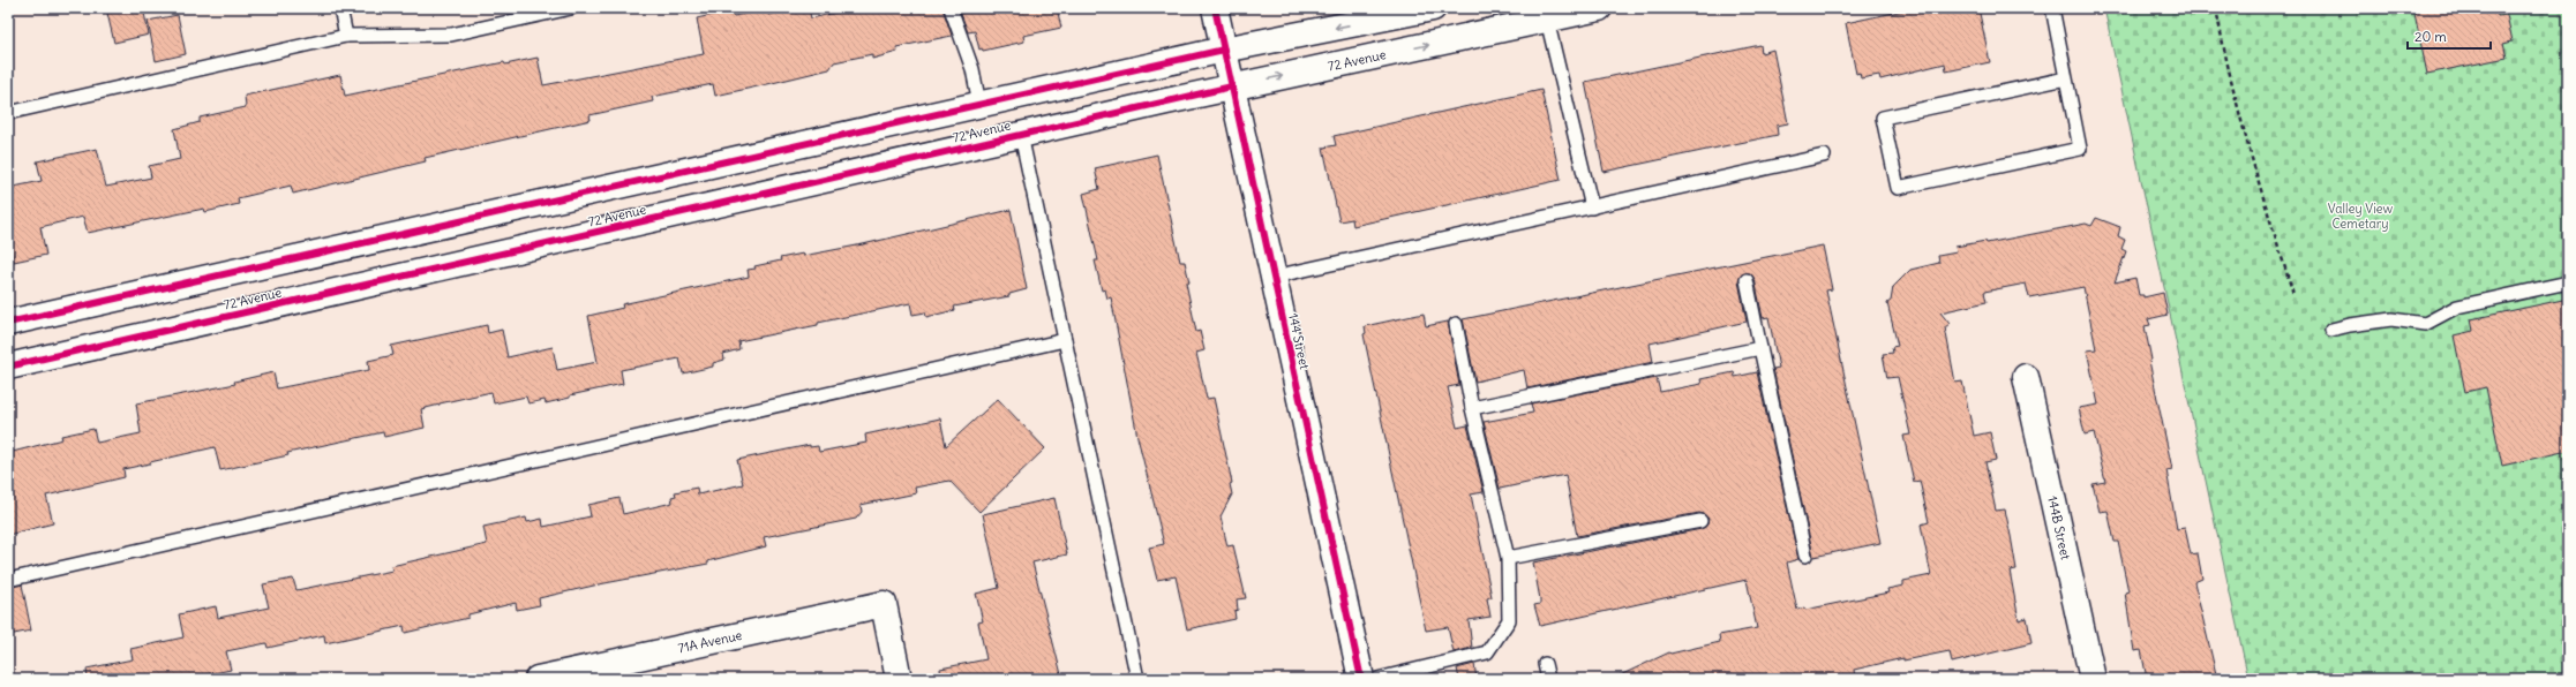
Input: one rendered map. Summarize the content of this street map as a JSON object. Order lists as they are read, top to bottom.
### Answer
{
  "streets": {
    "main road": [
      "72 Avenue",
      "144 Street",
      "144B Street",
      "71A Avenue"
    ]
  },
  "crossings": [
    ["72 Avenue", "144 Street"]
  ],
  "parks": ["Valley View Cemetary"],
  "scale_bar": "20 m"
}
